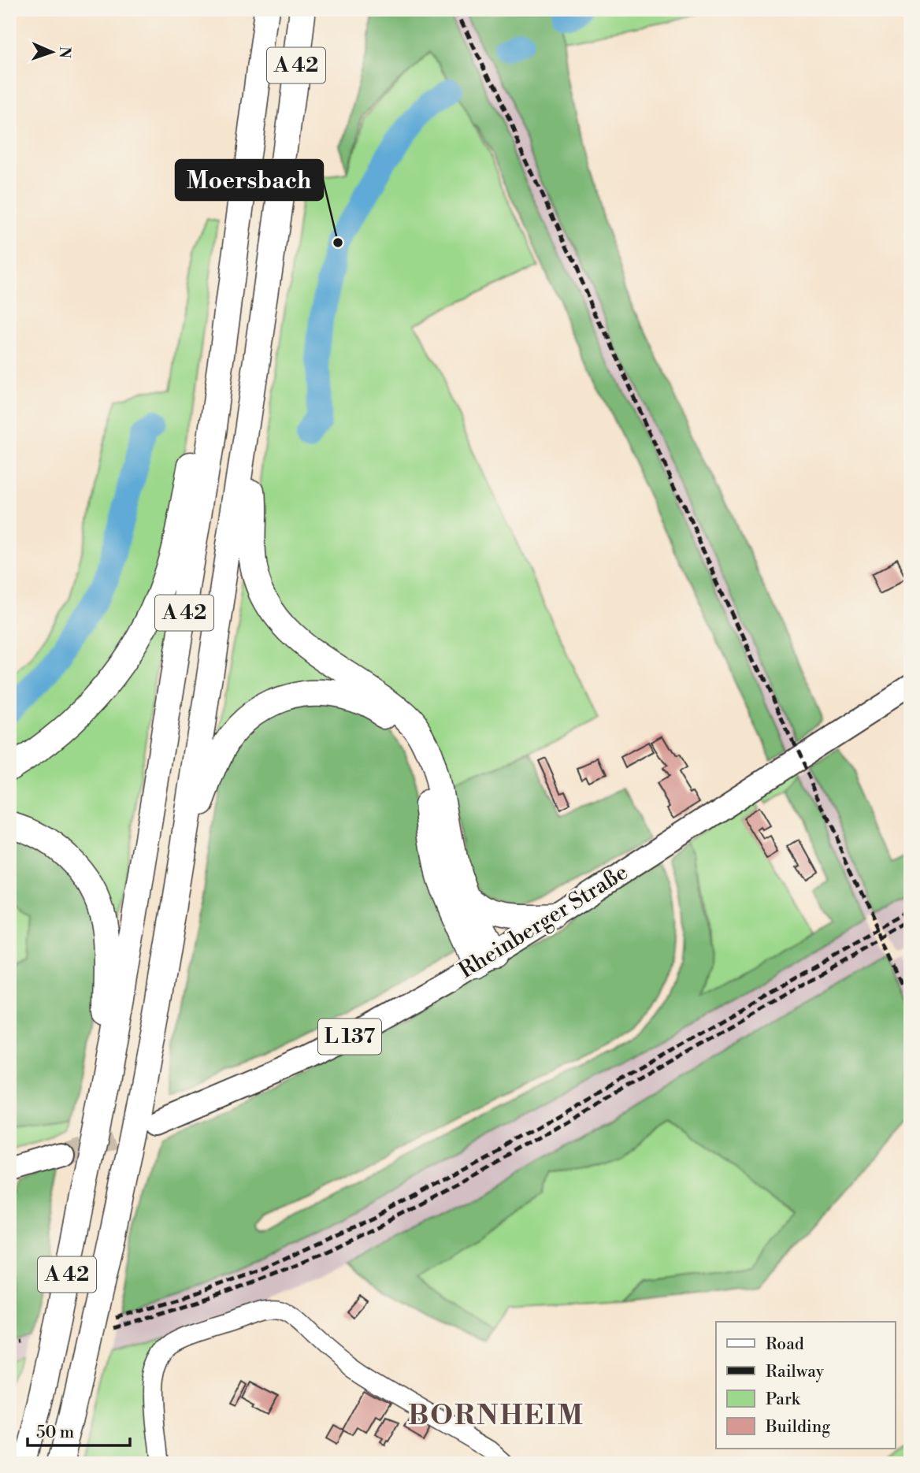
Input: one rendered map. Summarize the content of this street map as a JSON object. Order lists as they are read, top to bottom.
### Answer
{
  "streets": {
    "highway": ["A 42"],
    "main road": ["Rheinberger Straße", "L 137"]
  },
  "districts": ["BORNHEIM"],
  "places": ["Moersbach"],
  "legend": [
    "Road",
    "Railway",
    "Park",
    "Building"
  ],
  "scale_bar": "50 m",
  "north": "right"
}
